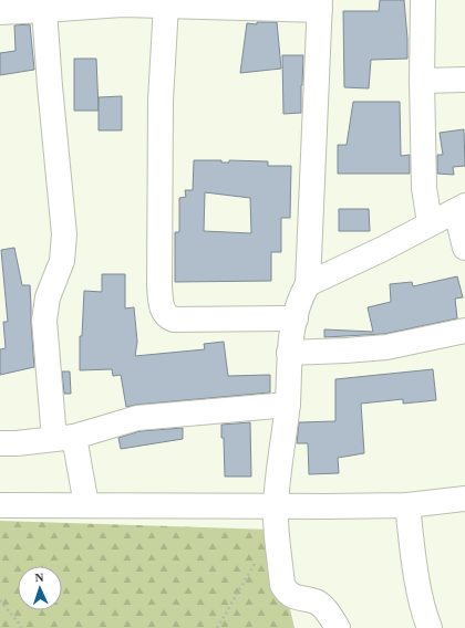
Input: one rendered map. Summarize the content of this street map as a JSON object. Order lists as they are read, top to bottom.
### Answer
{
  "north": "top"
}
